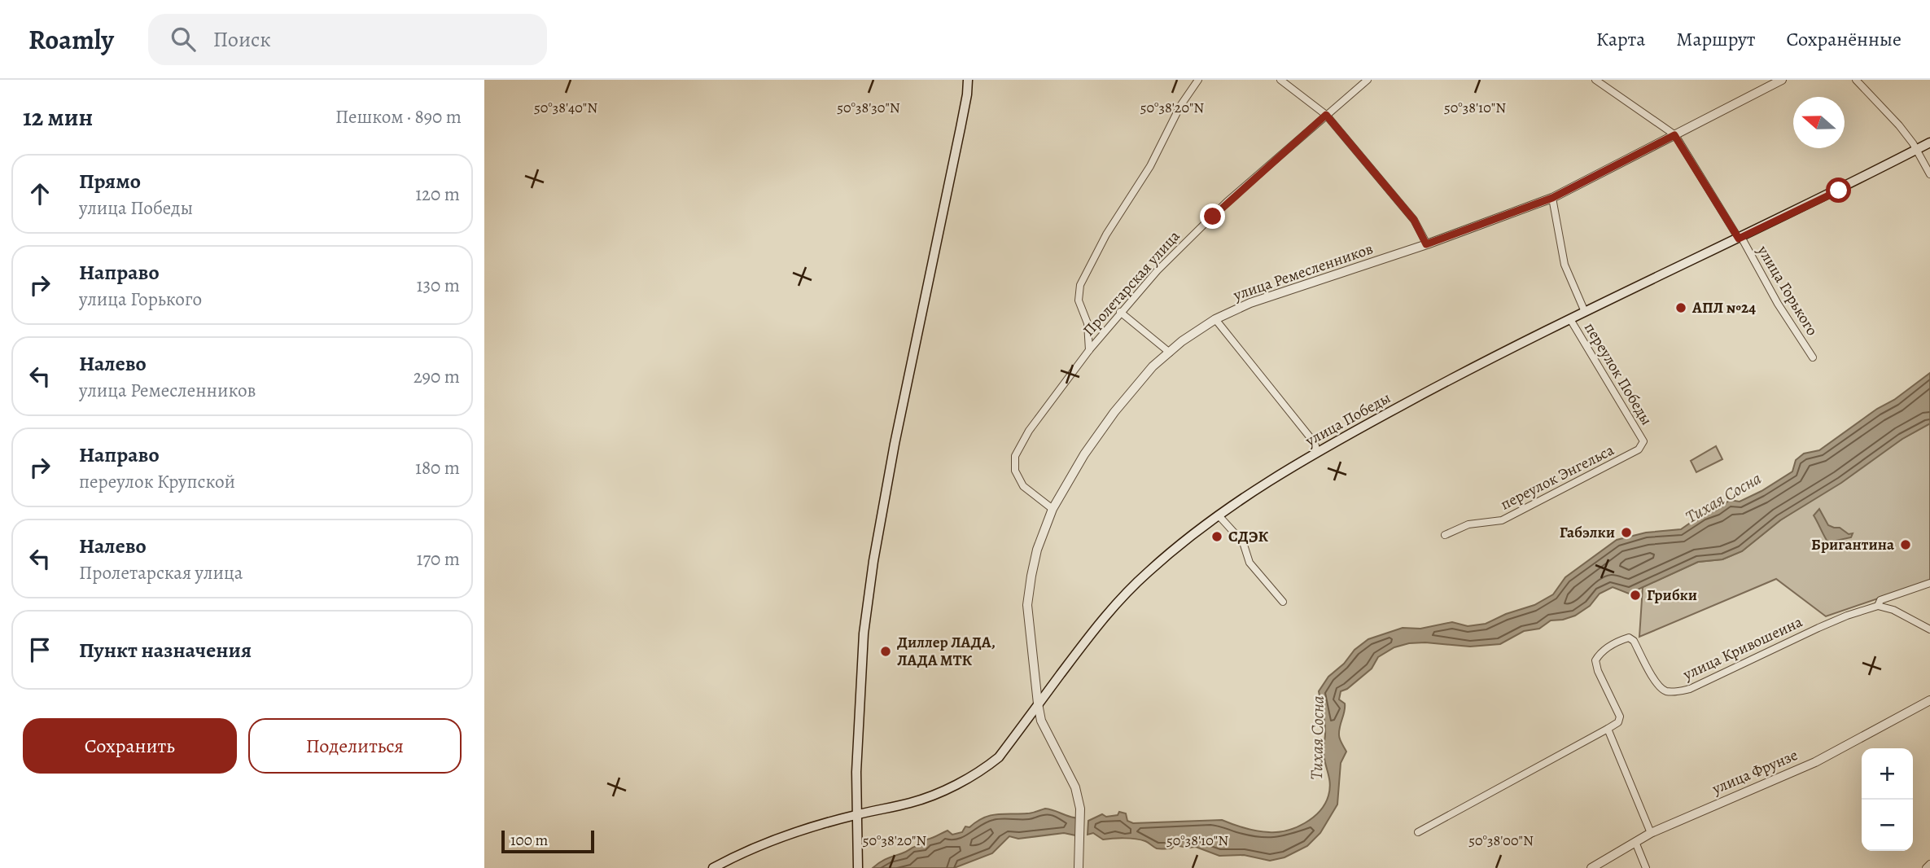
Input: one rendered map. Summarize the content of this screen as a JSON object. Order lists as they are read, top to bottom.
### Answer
{
  "streets": {
    "main road": ["улица Победы"],
    "street": [
      "улица Ремесленников",
      "Пролетарская улица",
      "улица Горького",
      "переулок Победы",
      "переулок Энгельса",
      "улица Кривошеина",
      "улица Фрунзе"
    ]
  },
  "crossings": [
    ["улица Ремесленников", "Пролетарская улица"],
    ["улица Ремесленников", "улица Горького"],
    ["улица Ремесленников", "улица Победы"],
    ["улица Горького", "улица Победы"],
    ["переулок Победы", "улица Победы"],
    ["переулок Победы", "переулок Энгельса"]
  ],
  "water": ["Тихая Сосна"],
  "places": [
    "АПЛ №24",
    "Габэлки",
    "СДЭК",
    "Бригантина",
    "Грибки",
    "Диллер ЛАДА, ЛАДА МТК"
  ],
  "scale_bar": "100 m",
  "north": "left",
  "page": {
    "header": "Roamly",
    "search": "Поиск",
    "nav": ["Карта", "Маршрут", "Сохранённые"],
    "heading": ["12 мин", "Пешком · 890 m"],
    "list": [
      ["Прямо", "улица Победы", "120 m"],
      ["Направо", "улица Горького", "130 m"],
      ["Налево", "улица Ремесленников", "290 m"],
      ["Направо", "переулок Крупской", "180 m"],
      ["Налево", "Пролетарская улица", "170 m"],
      "Пункт назначения"
    ],
    "buttons": ["Сохранить", "Поделиться"],
    "map_buttons": ["+", "−"],
    "scale": "100 m"
  },
  "coordinates": [
    "50°38'30\"N",
    "50°38'20\"N",
    "50°38'10\"N",
    "50°38'40\"N",
    "50°38'00\"N"
  ]
}
